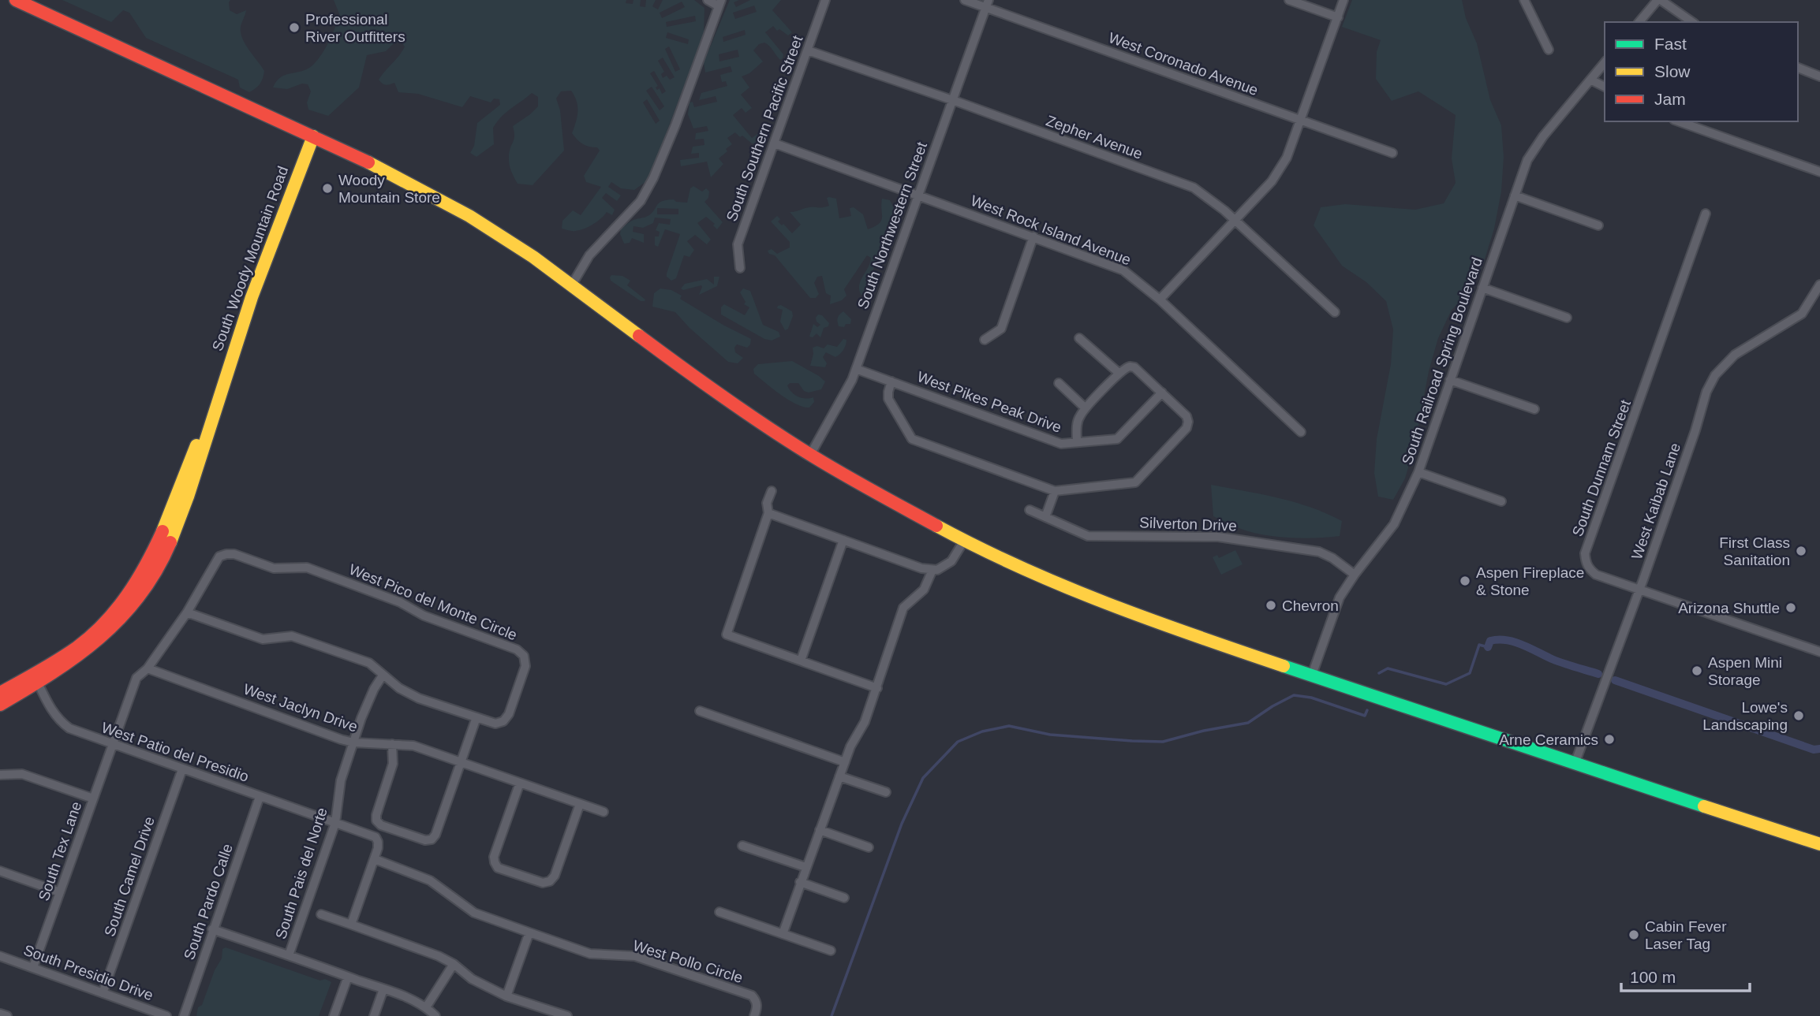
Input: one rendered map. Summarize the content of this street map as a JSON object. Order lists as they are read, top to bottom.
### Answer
{
  "streets": {
    "main road": ["South Woody Mountain Road"],
    "street": [
      "West Coronado Avenue",
      "South Southern Pacific Street",
      "Zepher Avenue",
      "South Northwestern Street",
      "West Rock Island Avenue",
      "South Railroad Spring Boulevard",
      "West Pikes Peak Drive",
      "South Dunnam Street",
      "West Kaibab Lane",
      "Silverton Drive",
      "West Pico del Monte Circle",
      "West Jaclyn Drive",
      "West Patio del Presidio",
      "South Tex Lane",
      "South Pais del Norte",
      "South Camel Drive",
      "South Pardo Calle",
      "West Pollo Circle",
      "South Presidio Drive"
    ]
  },
  "crossings": [
    ["West Coronado Avenue", "South Northwestern Street"],
    ["South Southern Pacific Street", "Zepher Avenue"],
    ["South Southern Pacific Street", "West Rock Island Avenue"],
    ["Zepher Avenue", "South Northwestern Street"],
    ["South Northwestern Street", "West Rock Island Avenue"],
    ["South Northwestern Street", "West Pikes Peak Drive"],
    ["South Woody Mountain Road", "West Patio del Presidio"],
    ["South Railroad Spring Boulevard", "Silverton Drive"],
    ["South Dunnam Street", "West Kaibab Lane"],
    ["West Pico del Monte Circle", "West Jaclyn Drive"],
    ["West Pico del Monte Circle", "West Patio del Presidio"],
    ["West Pico del Monte Circle", "South Tex Lane"],
    ["West Pico del Monte Circle", "South Pais del Norte"],
    ["West Jaclyn Drive", "South Pais del Norte"],
    ["West Patio del Presidio", "South Tex Lane"],
    ["West Patio del Presidio", "South Pais del Norte"],
    ["West Patio del Presidio", "South Camel Drive"],
    ["West Patio del Presidio", "South Pardo Calle"],
    ["South Tex Lane", "South Presidio Drive"],
    ["South Camel Drive", "South Presidio Drive"]
  ],
  "places": [
    "Professional River Outfitters",
    "Woody Mountain Store",
    "First Class Sanitation",
    "Aspen Fireplace & Stone",
    "Chevron",
    "Arizona Shuttle",
    "Aspen Mini Storage",
    "Lowe's Landscaping",
    "Arne Ceramics",
    "Cabin Fever Laser Tag"
  ],
  "legend": ["Fast", "Slow", "Jam"],
  "scale_bar": "100 m"
}
